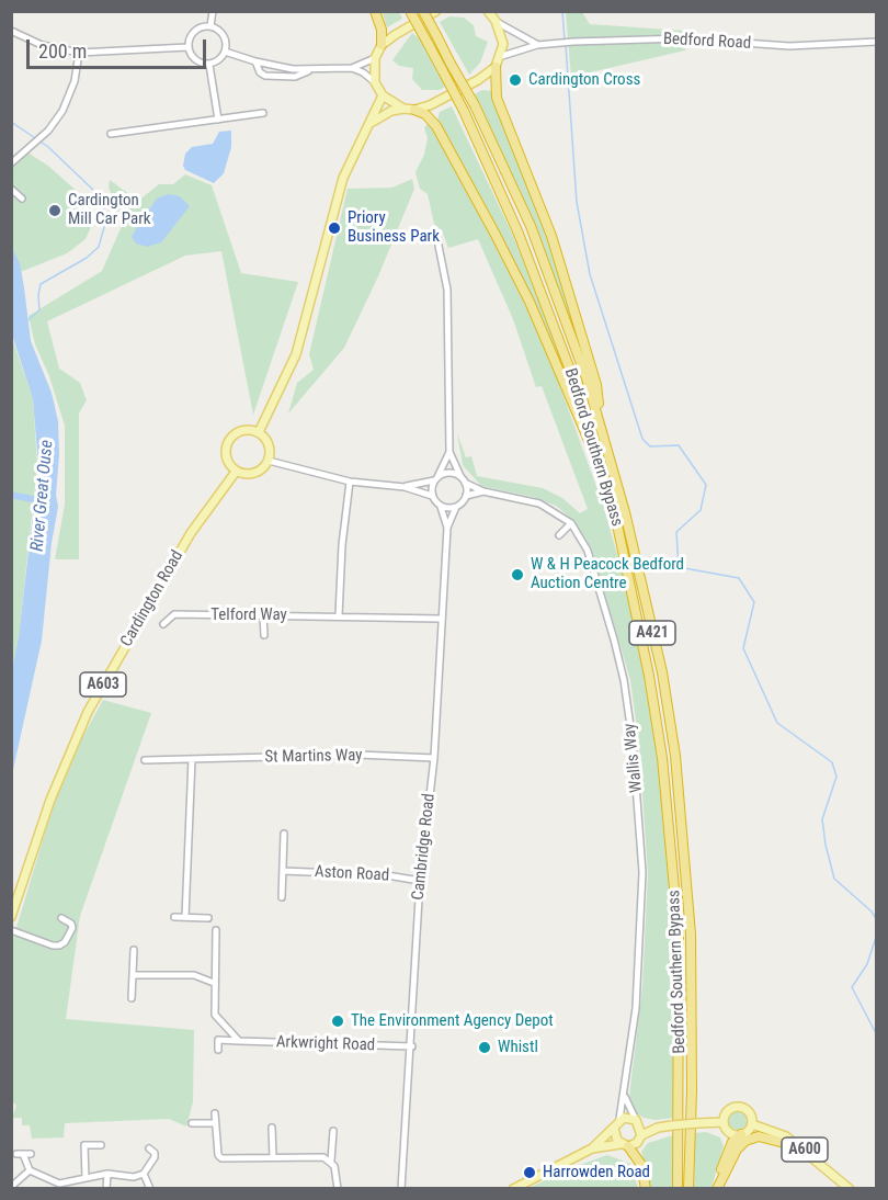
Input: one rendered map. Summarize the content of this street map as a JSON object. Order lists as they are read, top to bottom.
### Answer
{
  "streets": {
    "highway": ["Bedford Southern Bypass", "A421"],
    "main road": ["Cardington Road", "A603", "A600"],
    "street": [
      "Bedford Road",
      "Telford Way",
      "St Martins Way",
      "Wallis Way",
      "Cambridge Road",
      "Aston Road",
      "Arkwright Road"
    ]
  },
  "crossings": [
    ["Telford Way", "Cambridge Road"],
    ["St Martins Way", "Cambridge Road"],
    ["Wallis Way", "Cambridge Road"],
    ["Cambridge Road", "Aston Road"],
    ["Cambridge Road", "Arkwright Road"]
  ],
  "water": ["River Great Ouse"],
  "places": [
    "Cardington Cross",
    "Cardington Mill Car Park",
    "Priory Business Park",
    "W & H Peacock Bedford Auction Centre",
    "The Environment Agency Depot",
    "Whistl",
    "Harrowden Road"
  ],
  "scale_bar": "200 m"
}
